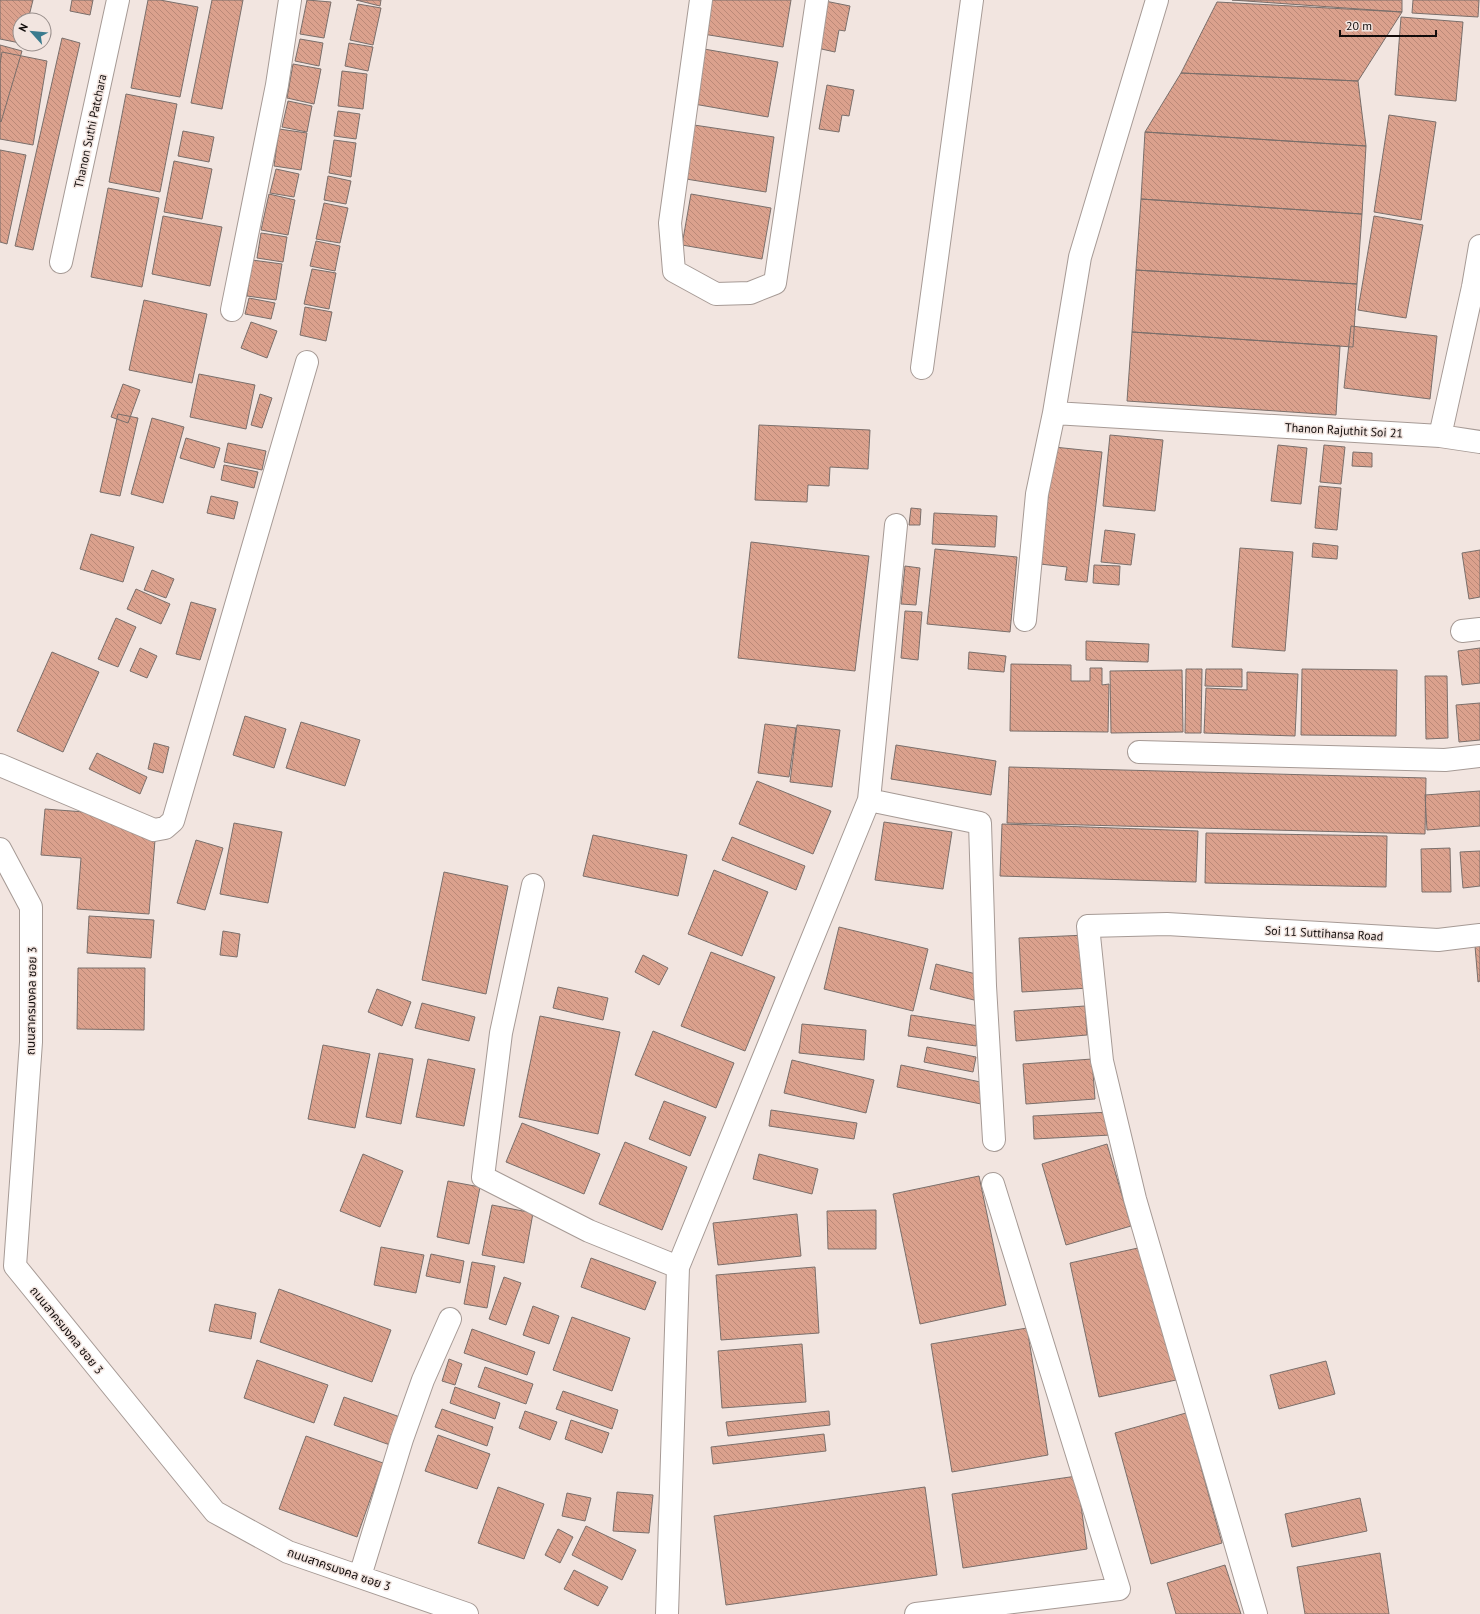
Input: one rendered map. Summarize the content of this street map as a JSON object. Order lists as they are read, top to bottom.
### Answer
{
  "streets": {
    "street": [
      "Thanon Suthi Patchara",
      "Thanon Rajuthit Soi 21",
      "Soi 11 Suttihansa Road",
      "ถนนสาครมงคล ซอย 3"
    ]
  },
  "scale_bar": "20 m",
  "north": "top left"
}
